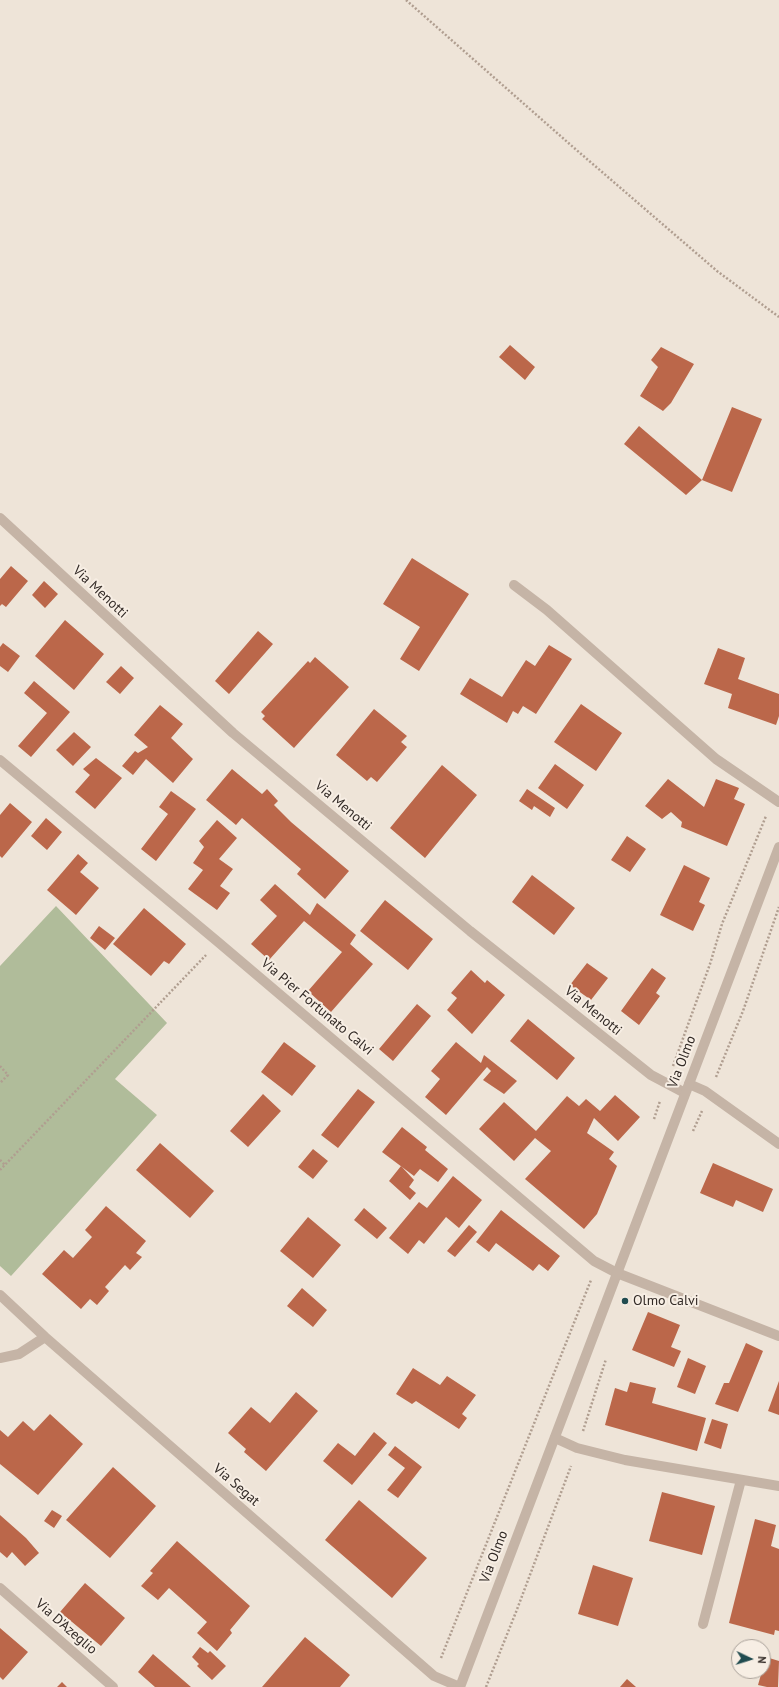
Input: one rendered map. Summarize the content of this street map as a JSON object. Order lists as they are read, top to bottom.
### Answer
{
  "streets": {
    "street": [
      "Via Menotti",
      "Via Pier Fortunato Calvi",
      "Via Olmo",
      "Via Segat",
      "Via D'Azeglio"
    ]
  },
  "crossings": [
    ["Via Menotti", "Via Olmo"],
    ["Via Pier Fortunato Calvi", "Via Olmo"],
    ["Via Olmo", "Via Segat"]
  ],
  "places": ["Olmo Calvi"],
  "north": "right"
}
